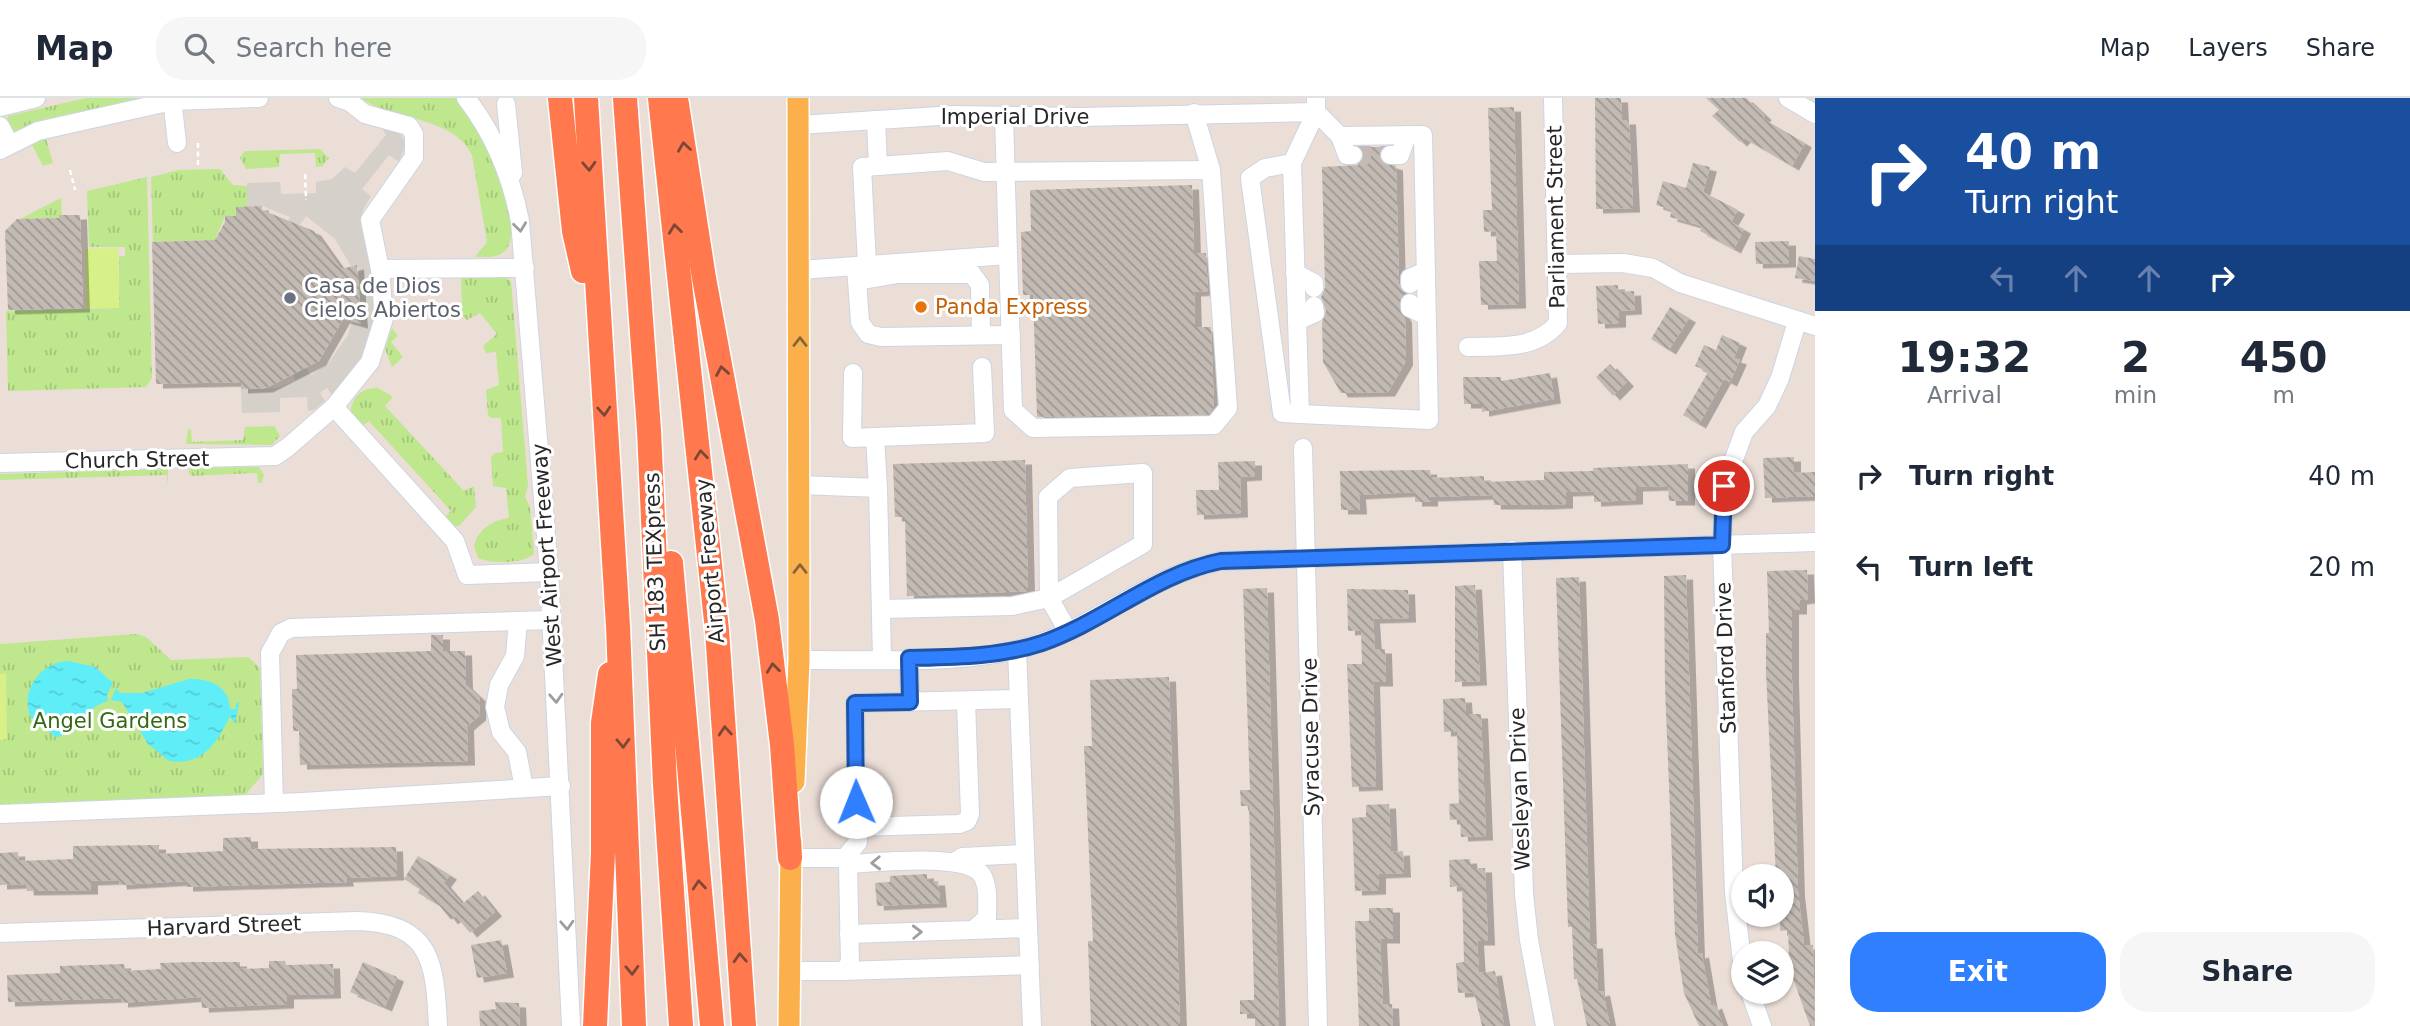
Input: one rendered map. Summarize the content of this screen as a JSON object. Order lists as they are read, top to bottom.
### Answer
{
  "streets": {
    "highway": ["Airport Freeway", "SH 183 TEXpress"],
    "street": [
      "Imperial Drive",
      "Parliament Street",
      "Church Street",
      "West Airport Freeway",
      "Stanford Drive",
      "Syracuse Drive",
      "Wesleyan Drive",
      "Harvard Street"
    ]
  },
  "parks": ["Angel Gardens"],
  "places": ["Casa de Dios Cielos Abiertos", "Panda Express"],
  "page": {
    "header": "Map",
    "search": "Search here",
    "nav": ["Map", "Layers", "Share"],
    "turn": ["40 m", "Turn right"],
    "eta": [
      "19:32",
      "Arrival",
      "2",
      "min",
      "450",
      "m"
    ],
    "list": [
      {
        "name": "Turn right",
        "value": "40 m"
      },
      {
        "name": "Turn left",
        "value": "20 m"
      }
    ],
    "buttons": ["Exit", "Share"]
  }
}
